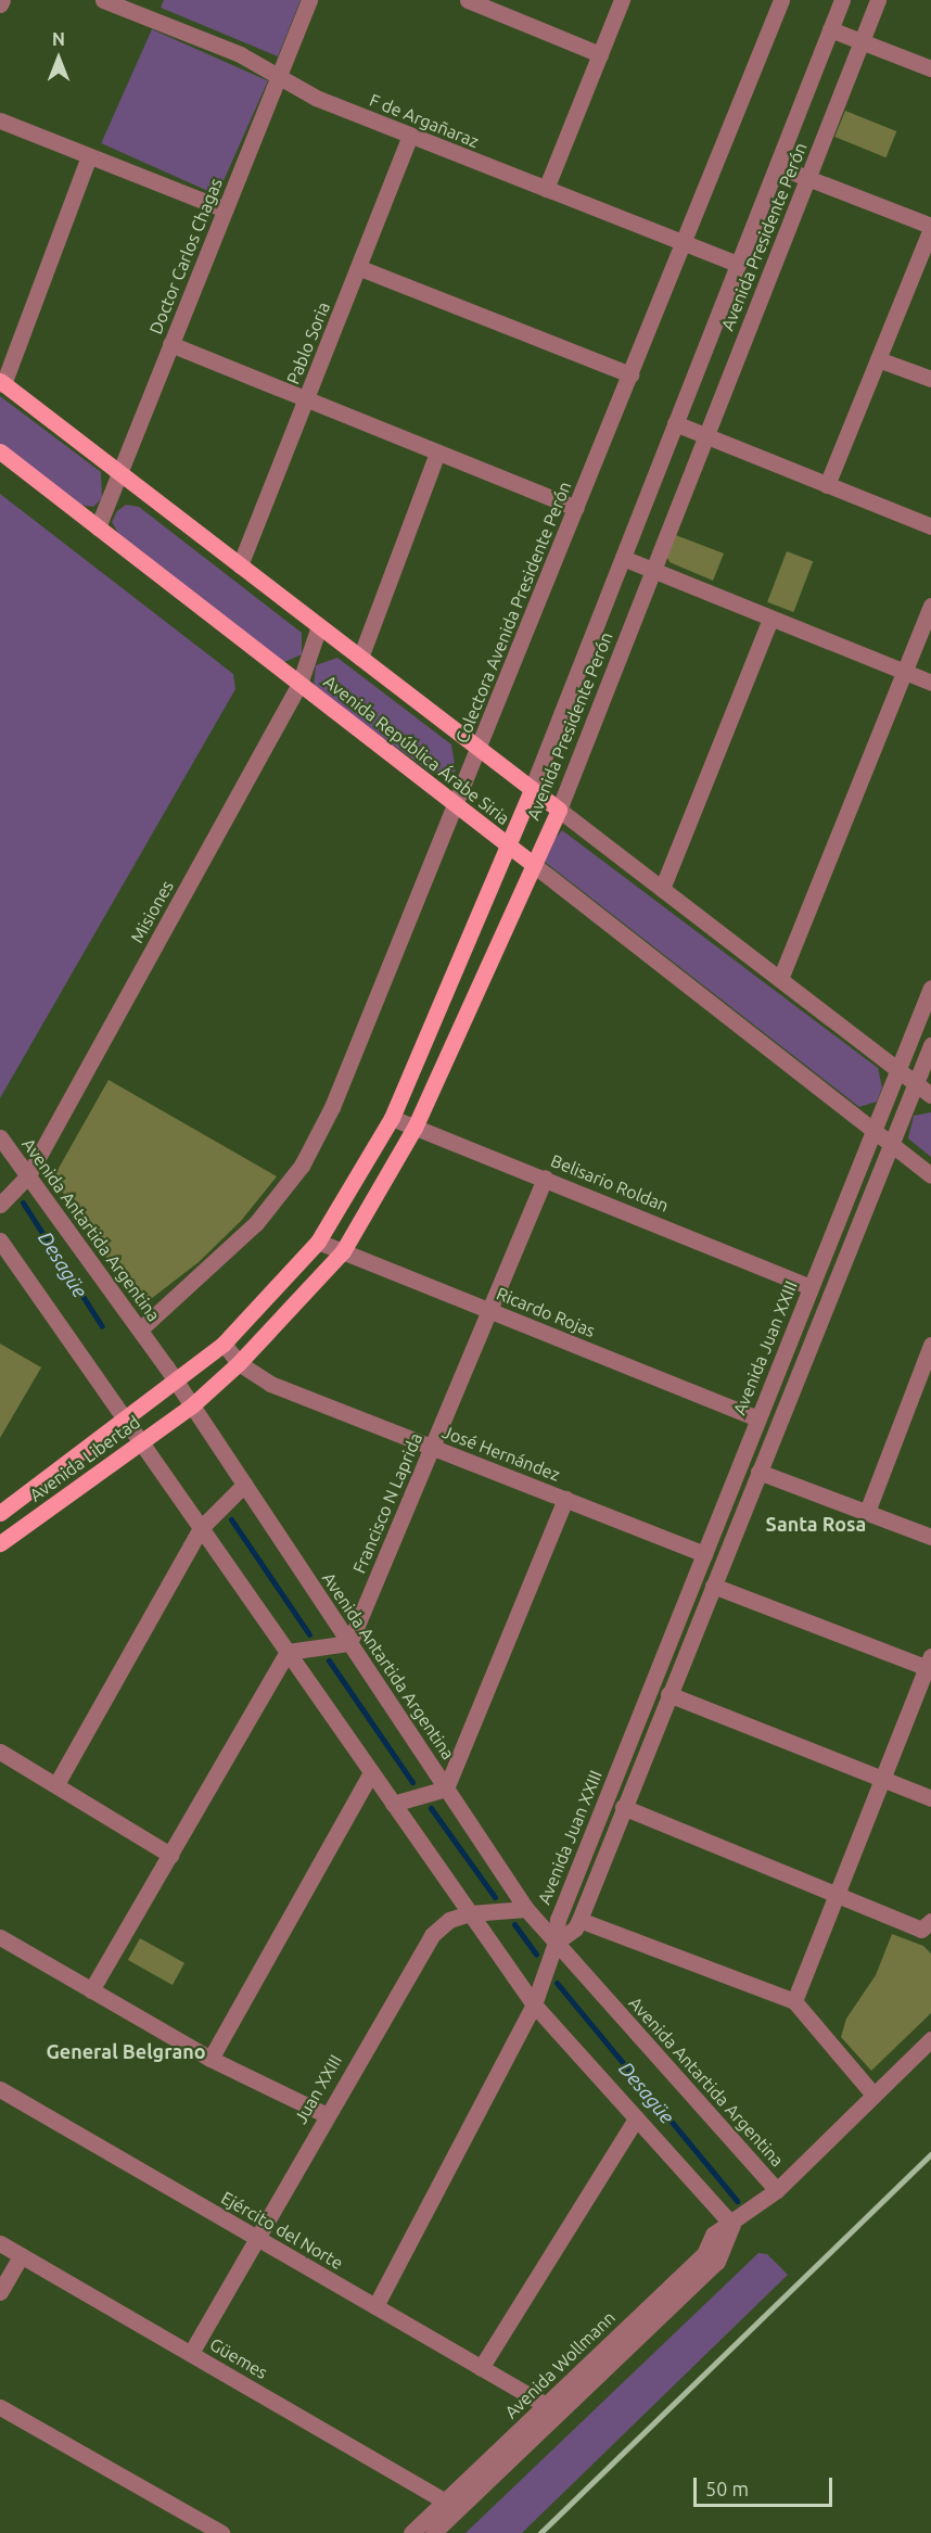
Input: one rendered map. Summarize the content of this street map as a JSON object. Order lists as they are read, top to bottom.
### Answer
{
  "streets": {
    "main road": ["Avenida Presidente Perón", "Avenida República Árabe Siria", "Avenida Libertad"],
    "street": [
      "F de Argañaraz",
      "Doctor Carlos Chagas",
      "Pablo Soria",
      "Colectora Avenida Presidente Perón",
      "Misiones",
      "Belisario Roldan",
      "Avenida Antartida Argentina",
      "Ricardo Rojas",
      "Avenida Juan XXIII",
      "José Hernández",
      "Francisco N Laprida",
      "Juan XXIII",
      "Ejército del Norte",
      "Güemes",
      "Avenida Wollmann"
    ]
  },
  "crossings": [
    ["F de Argañaraz", "Avenida Presidente Perón"],
    ["F de Argañaraz", "Doctor Carlos Chagas"],
    ["F de Argañaraz", "Pablo Soria"],
    ["F de Argañaraz", "Colectora Avenida Presidente Perón"],
    ["Avenida Presidente Perón", "Avenida República Árabe Siria"],
    ["Avenida Presidente Perón", "Belisario Roldan"],
    ["Avenida Presidente Perón", "Avenida Antartida Argentina"],
    ["Avenida Presidente Perón", "Ricardo Rojas"],
    ["Avenida Presidente Perón", "José Hernández"],
    ["Avenida Presidente Perón", "Avenida Libertad"],
    ["Doctor Carlos Chagas", "Avenida República Árabe Siria"],
    ["Colectora Avenida Presidente Perón", "Avenida República Árabe Siria"],
    ["Colectora Avenida Presidente Perón", "Avenida Antartida Argentina"],
    ["Avenida República Árabe Siria", "Misiones"],
    ["Avenida República Árabe Siria", "Avenida Juan XXIII"],
    ["Misiones", "Avenida Antartida Argentina"],
    ["Belisario Roldan", "Avenida Juan XXIII"],
    ["Belisario Roldan", "Francisco N Laprida"],
    ["Avenida Antartida Argentina", "Avenida Juan XXIII"],
    ["Avenida Antartida Argentina", "Avenida Libertad"],
    ["Avenida Antartida Argentina", "Francisco N Laprida"],
    ["Avenida Antartida Argentina", "Juan XXIII"],
    ["Avenida Antartida Argentina", "Avenida Wollmann"],
    ["Ricardo Rojas", "Avenida Juan XXIII"],
    ["Ricardo Rojas", "Francisco N Laprida"],
    ["Avenida Juan XXIII", "José Hernández"],
    ["Avenida Juan XXIII", "Ejército del Norte"],
    ["José Hernández", "Francisco N Laprida"],
    ["Juan XXIII", "Ejército del Norte"],
    ["Juan XXIII", "Güemes"],
    ["Ejército del Norte", "Avenida Wollmann"],
    ["Güemes", "Avenida Wollmann"]
  ],
  "districts": ["Santa Rosa", "General Belgrano"],
  "water": ["Desagüe"],
  "scale_bar": "50 m",
  "north": "top"
}
